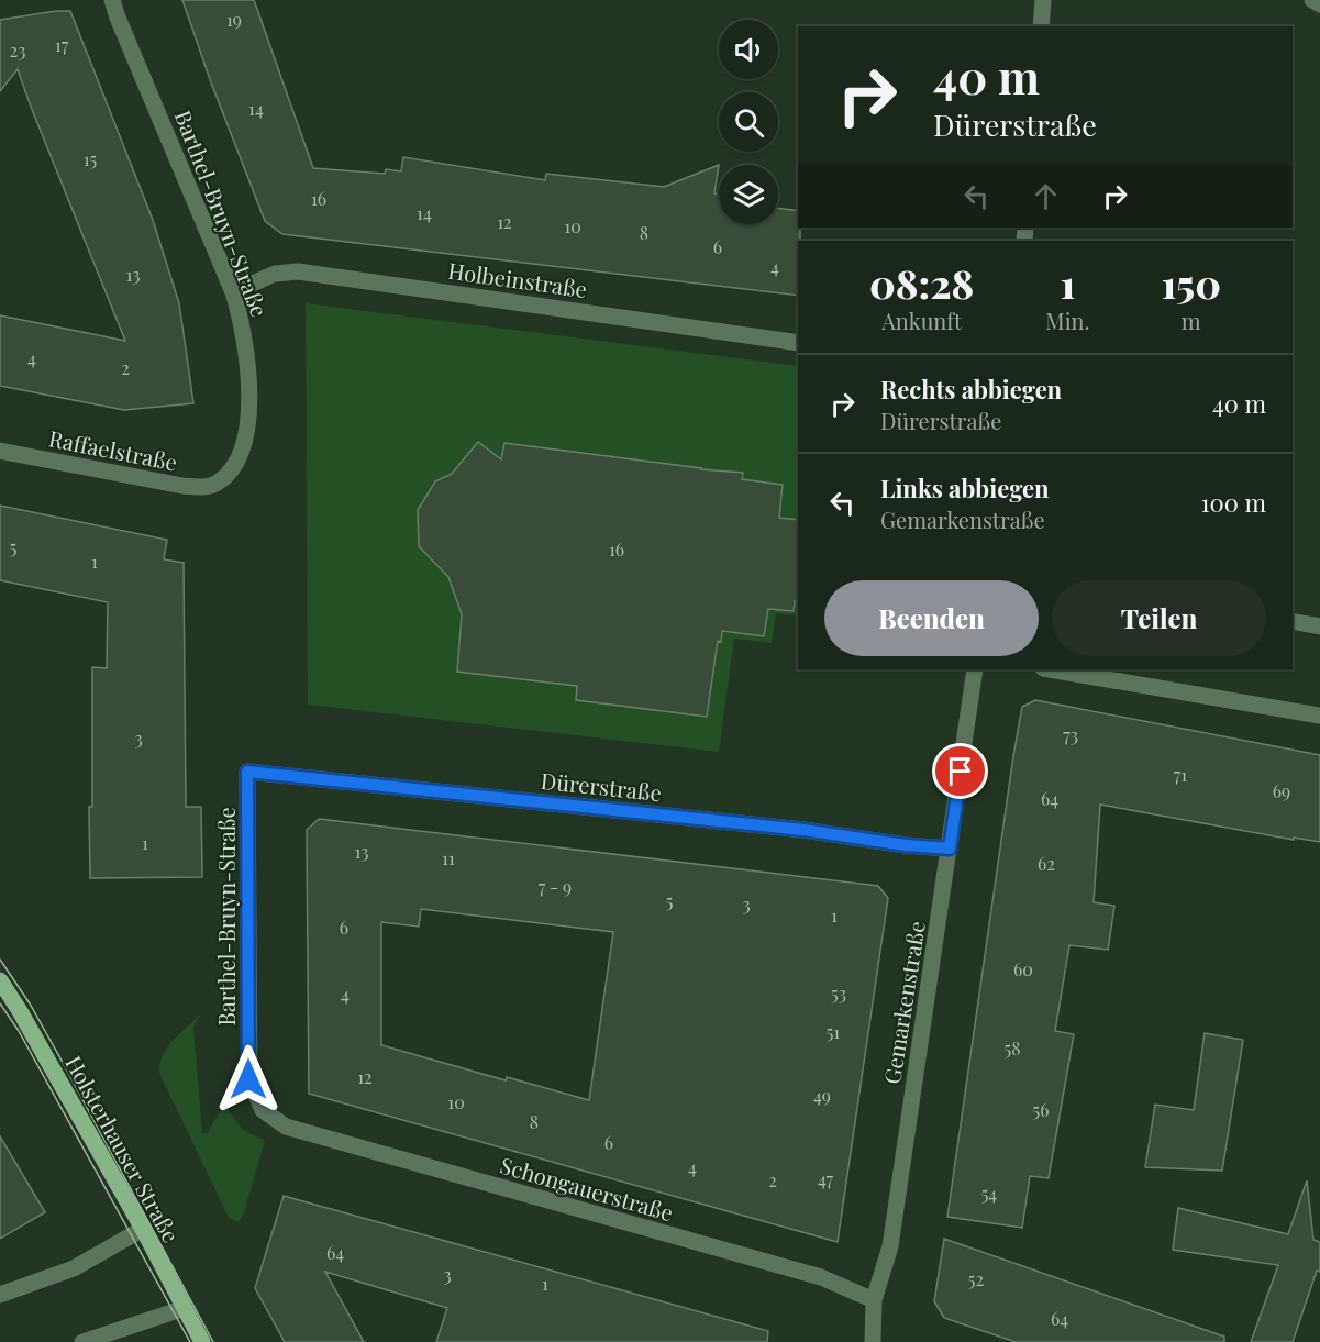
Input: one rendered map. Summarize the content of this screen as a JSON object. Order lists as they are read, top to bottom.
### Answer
{
  "streets": {
    "main road": ["Holsterhauser Straße"],
    "street": [
      "Barthel-Bruyn-Straße",
      "Holbeinstraße",
      "Raffaelstraße",
      "Dürerstraße",
      "Gemarkenstraße",
      "Schongauerstraße"
    ]
  },
  "crossings": [
    ["Barthel-Bruyn-Straße", "Holbeinstraße"],
    ["Barthel-Bruyn-Straße", "Raffaelstraße"],
    ["Barthel-Bruyn-Straße", "Dürerstraße"],
    ["Barthel-Bruyn-Straße", "Schongauerstraße"],
    ["Dürerstraße", "Gemarkenstraße"],
    ["Gemarkenstraße", "Schongauerstraße"]
  ],
  "house_numbers": [
    "19",
    "17",
    "23",
    "14",
    "15",
    "16",
    "14",
    "12",
    "10",
    "8",
    "6",
    "4",
    "13",
    "4",
    "2",
    "5",
    "16",
    "1",
    "73",
    "3",
    "71",
    "69",
    "64",
    "1",
    "13",
    "11",
    "62",
    "7 - 9",
    "5",
    "3",
    "1",
    "6",
    "60",
    "53",
    "4",
    "51",
    "58",
    "12",
    "49",
    "10",
    "56",
    "8",
    "6",
    "4",
    "47",
    "2",
    "54",
    "64",
    "3",
    "52",
    "1",
    "64"
  ],
  "page": {
    "turn": ["40 m", "Dürerstraße"],
    "eta": [
      "08:28",
      "Ankunft",
      "1",
      "Min.",
      "150",
      "m"
    ],
    "list": [
      {
        "name": "Rechts abbiegen",
        "note": "Dürerstraße",
        "value": "40 m"
      },
      {
        "name": "Links abbiegen",
        "note": "Gemarkenstraße",
        "value": "100 m"
      }
    ],
    "buttons": ["Beenden", "Teilen"]
  }
}
